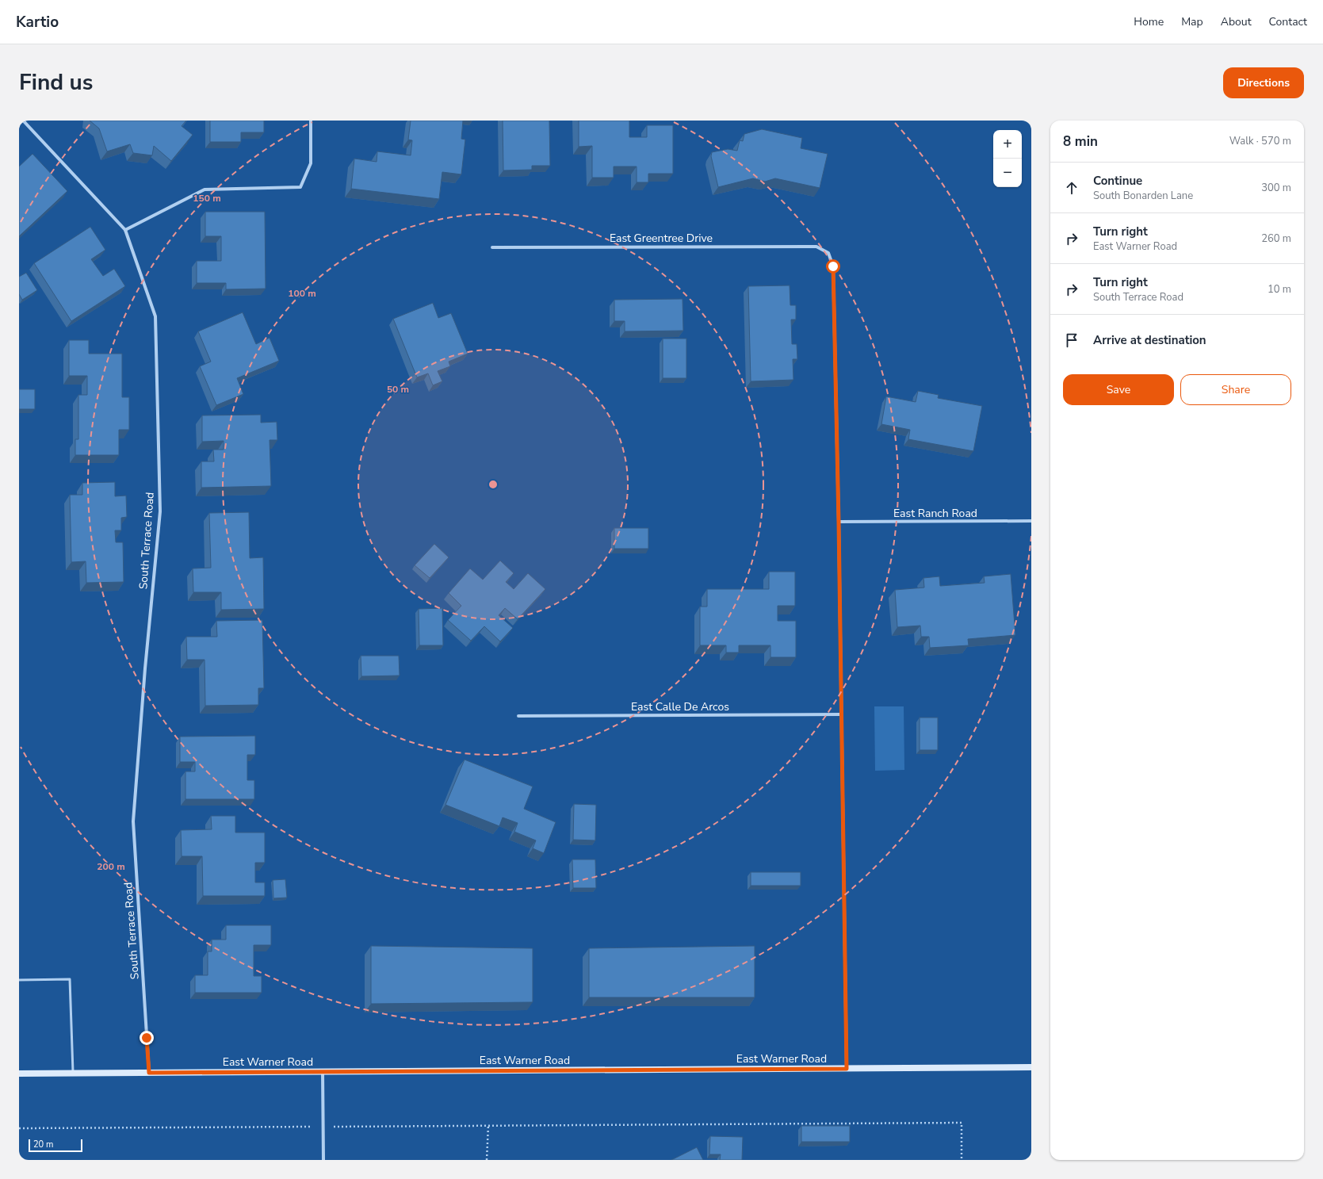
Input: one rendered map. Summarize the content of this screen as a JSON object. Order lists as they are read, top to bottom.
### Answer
{
  "streets": {
    "main road": ["East Warner Road"],
    "street": [
      "East Greentree Drive",
      "East Ranch Road",
      "South Terrace Road",
      "East Calle De Arcos"
    ]
  },
  "crossings": [
    ["East Greentree Drive", "East Ranch Road"],
    ["South Terrace Road", "East Warner Road"]
  ],
  "scale_bar": "20 m",
  "page": {
    "header": "Kartio",
    "nav": [
      "Home",
      "Map",
      "About",
      "Contact"
    ],
    "title": "Find us",
    "buttons": [
      "Directions",
      ["Save", "Share"]
    ],
    "heading": ["8 min", "Walk · 570 m"],
    "map_buttons": ["+", "−"],
    "list": [
      ["Continue", "South Bonarden Lane", "300 m"],
      ["Turn right", "East Warner Road", "260 m"],
      ["Turn right", "South Terrace Road", "10 m"],
      "Arrive at destination"
    ],
    "scale": "20 m"
  },
  "rings": [
    "150 m",
    "100 m",
    "50 m",
    "200 m"
  ]
}
